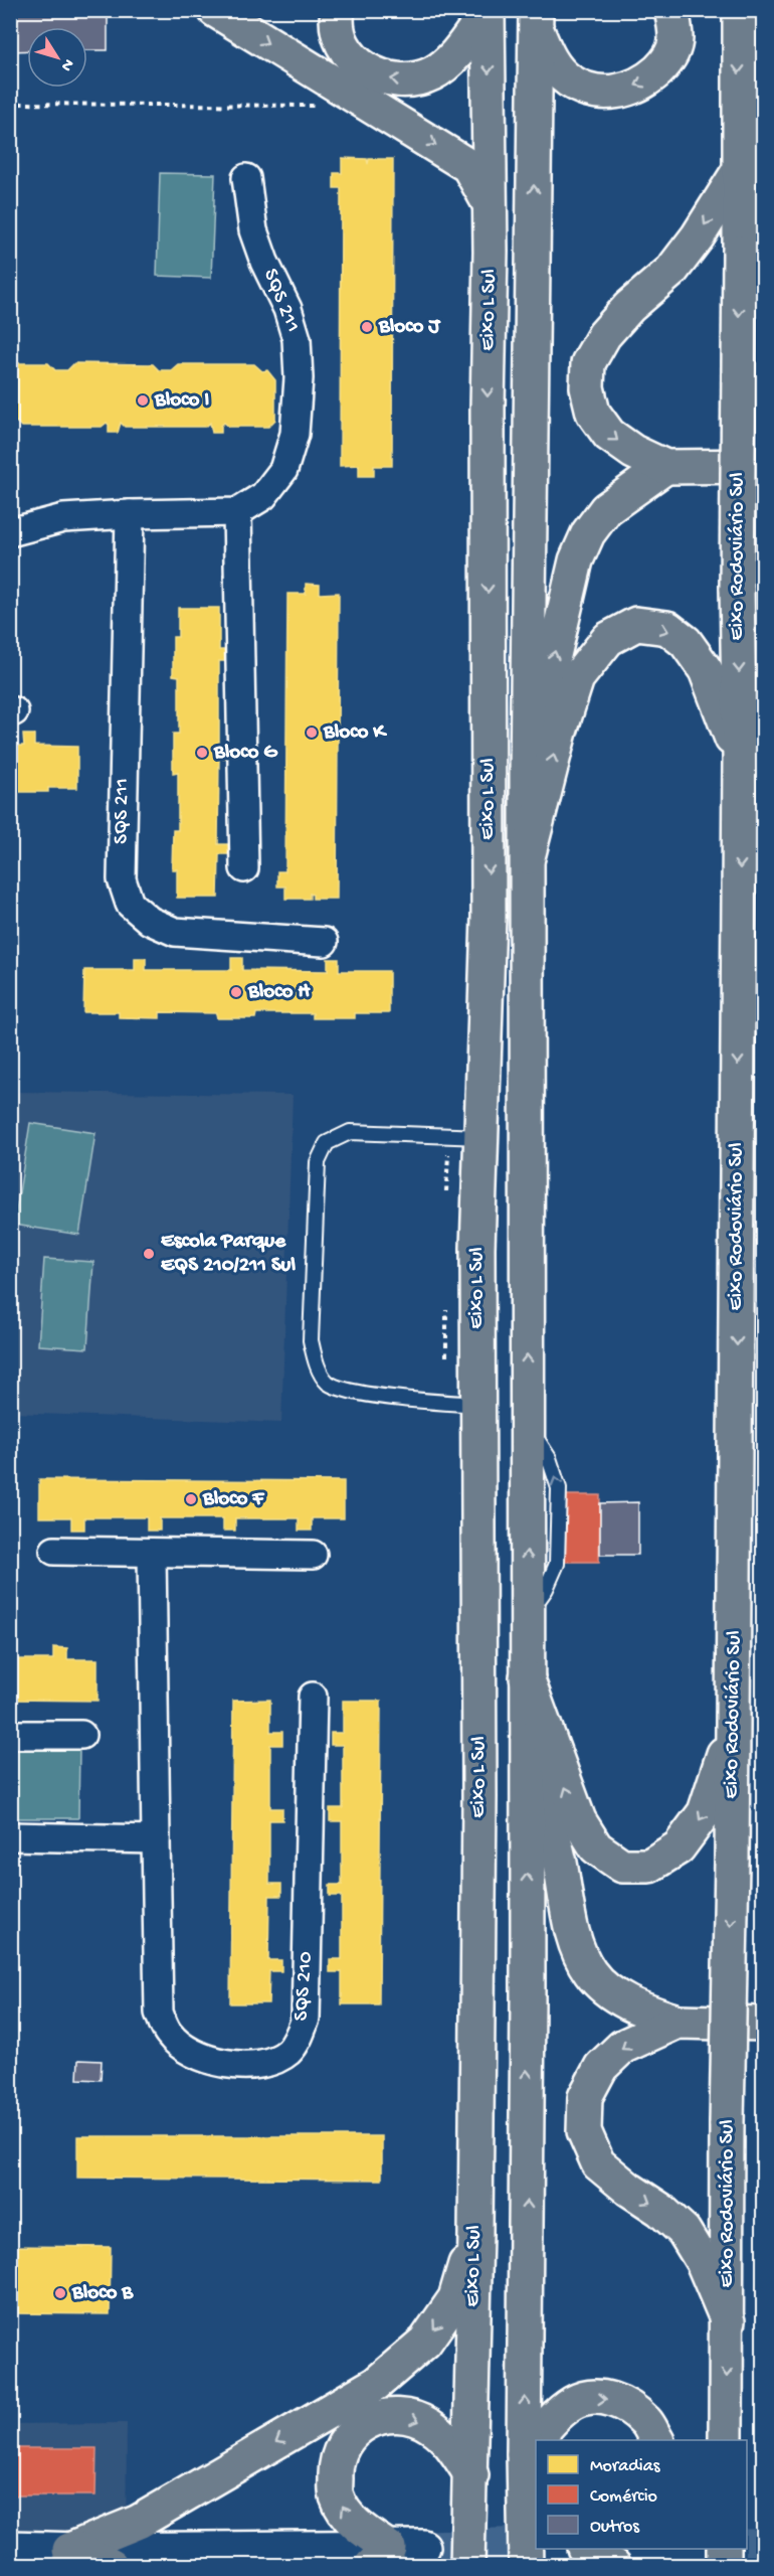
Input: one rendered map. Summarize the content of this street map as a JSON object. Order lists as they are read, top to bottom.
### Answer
{
  "streets": {
    "main road": ["Eixo L Sul", "Eixo Rodoviário Sul"],
    "street": ["SQS 211", "SQS 210"]
  },
  "one_way": ["Eixo Rodoviário Sul"],
  "places": [
    "Bloco J",
    "Bloco I",
    "Bloco K",
    "Bloco G",
    "Bloco H",
    "Escola Parque EQS 210/211 Sul",
    "Bloco F",
    "Bloco B"
  ],
  "legend": ["Moradias", "Comércio", "Outros"],
  "north": "bottom right"
}
